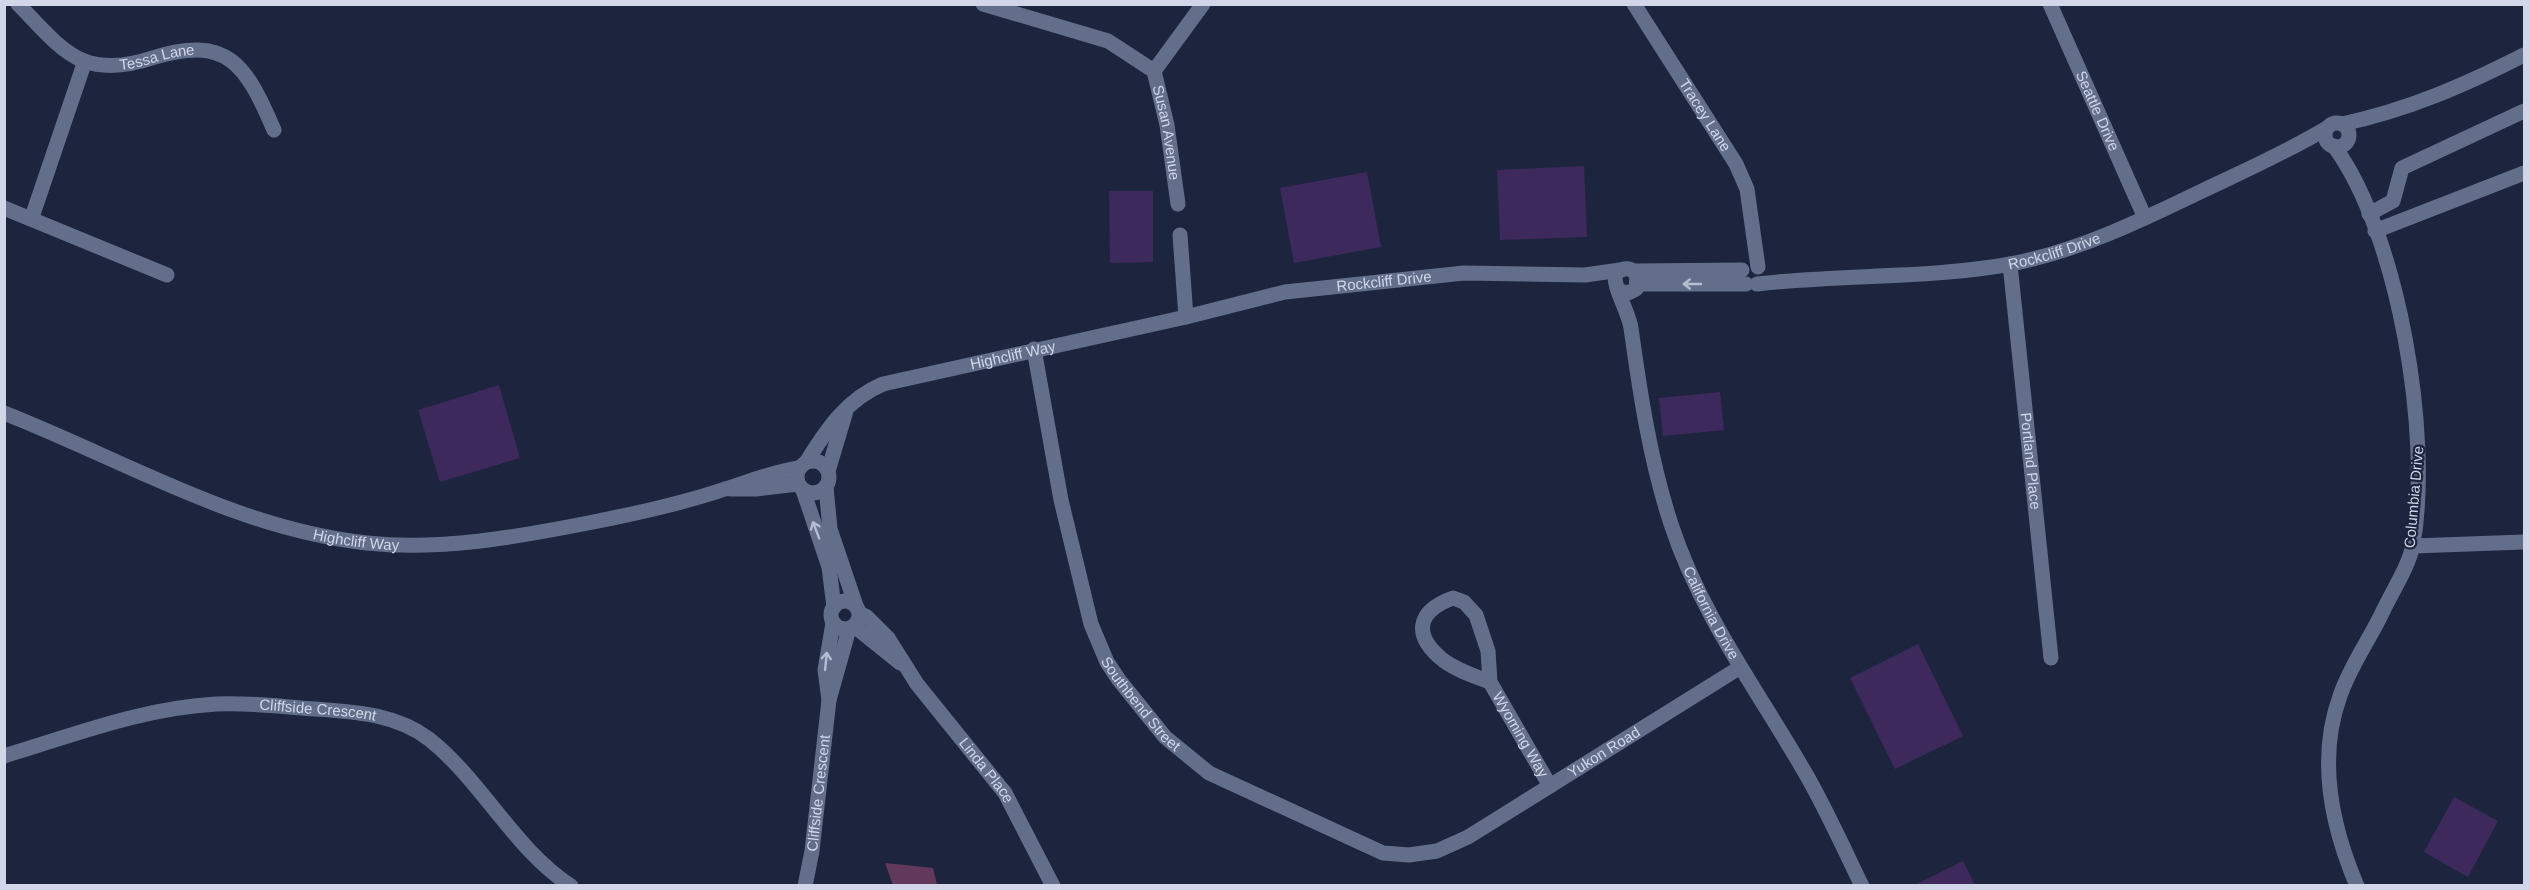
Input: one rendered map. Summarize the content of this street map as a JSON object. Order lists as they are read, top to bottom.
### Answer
{
  "streets": {
    "street": [
      "Tessa Lane",
      "Seattle Drive",
      "Tracey Lane",
      "Susan Avenue",
      "Rockcliff Drive",
      "Highcliff Way",
      "Portland Place",
      "Columbia Drive",
      "California Drive",
      "Southbend Street",
      "Cliffside Crescent",
      "Wyoming Way",
      "Yukon Road",
      "Linda Place"
    ]
  },
  "crossings": [
    ["Seattle Drive", "Rockcliff Drive"],
    ["Tracey Lane", "Rockcliff Drive"],
    ["Rockcliff Drive", "Highcliff Way"],
    ["Rockcliff Drive", "Portland Place"],
    ["Rockcliff Drive", "Columbia Drive"],
    ["Rockcliff Drive", "California Drive"],
    ["Highcliff Way", "Southbend Street"],
    ["California Drive", "Yukon Road"],
    ["Southbend Street", "Yukon Road"],
    ["Cliffside Crescent", "Linda Place"],
    ["Wyoming Way", "Yukon Road"]
  ]
}
